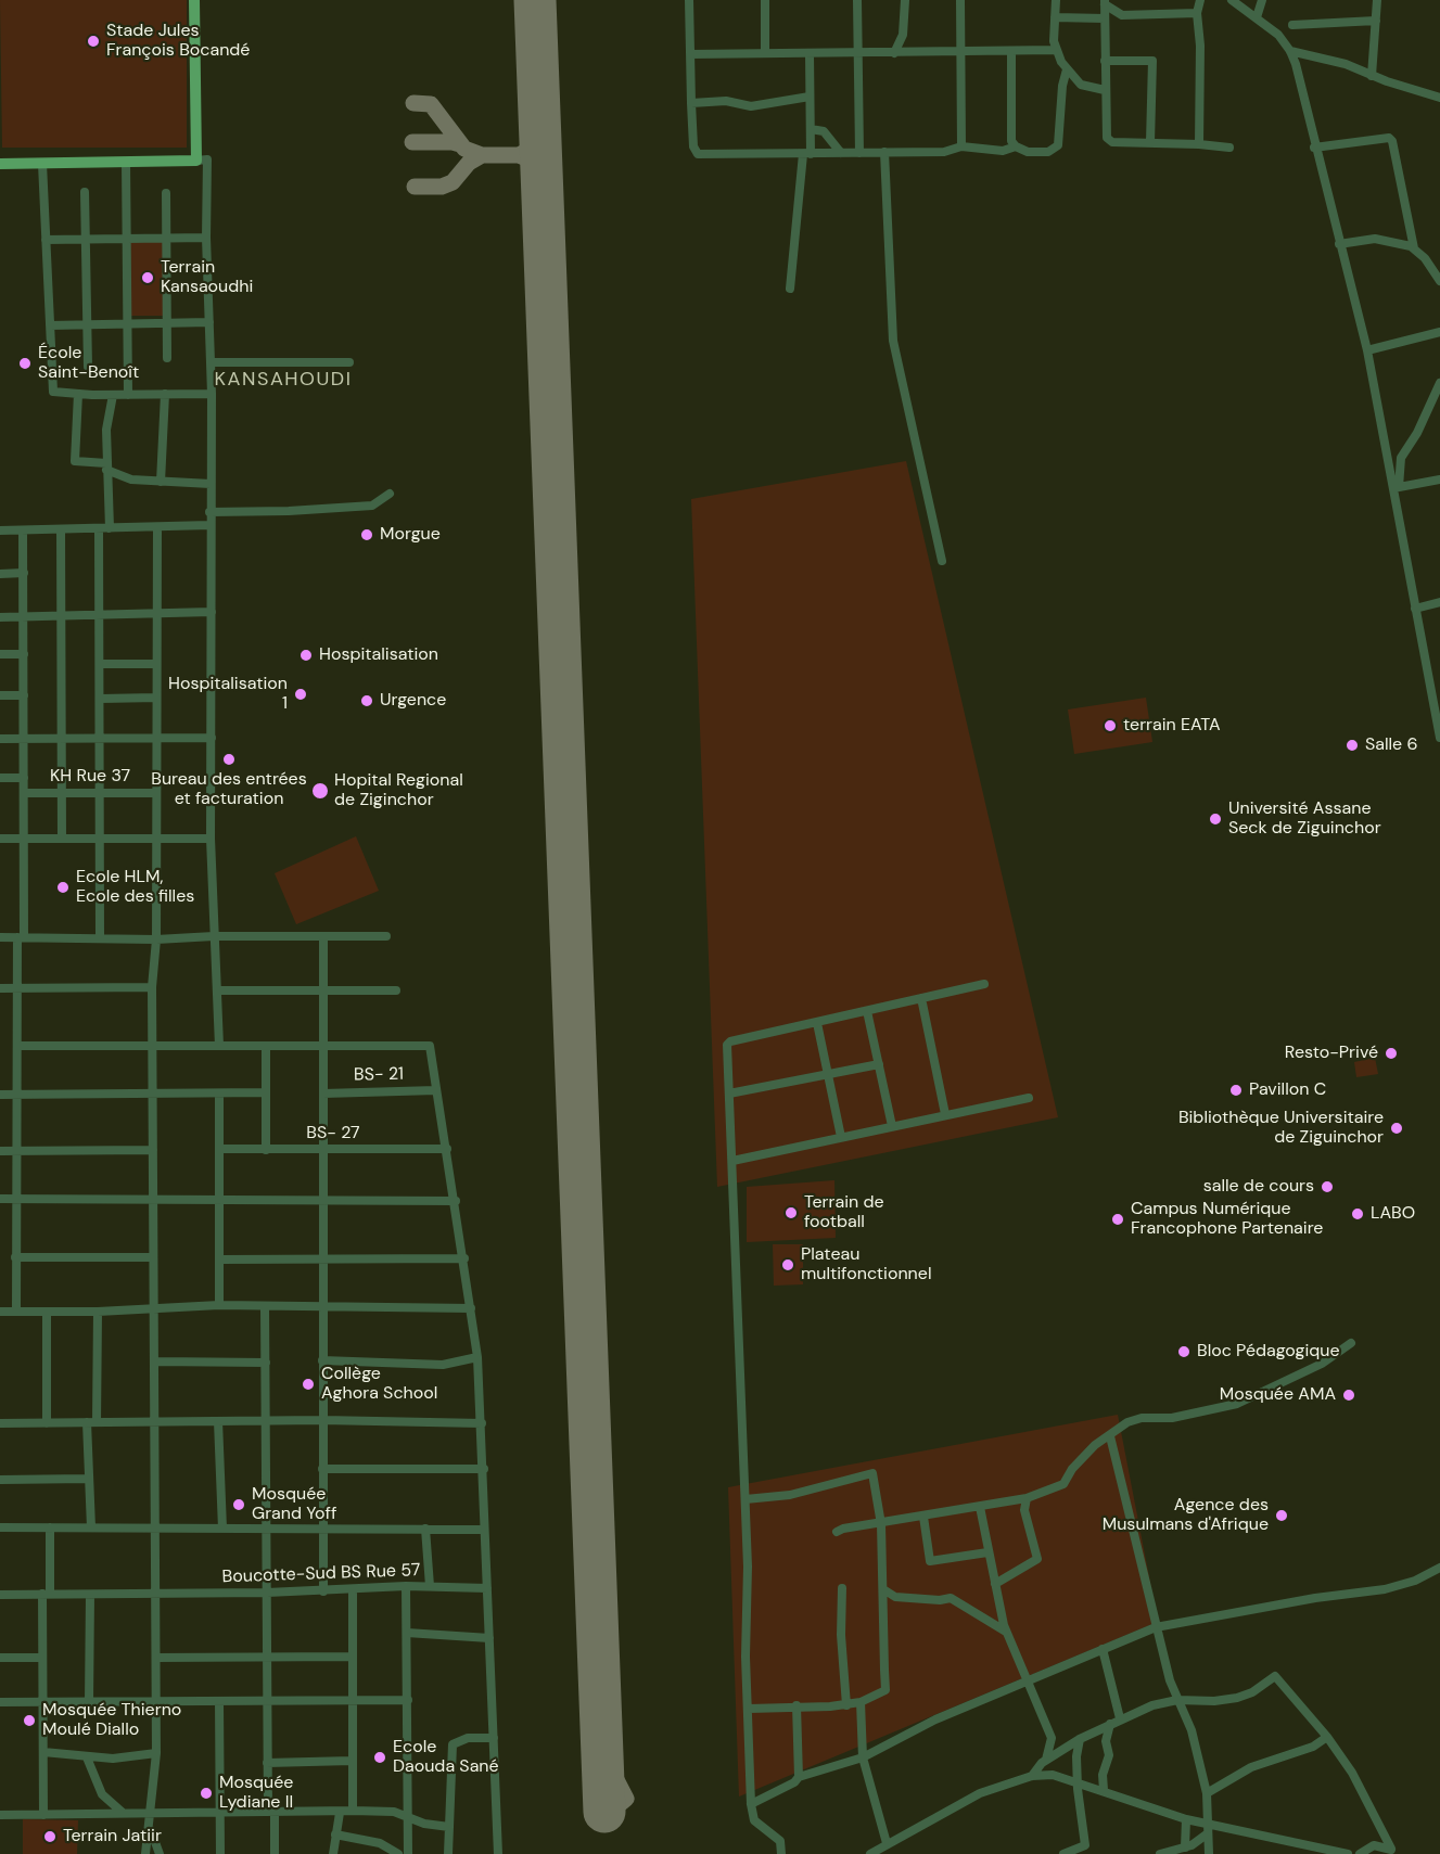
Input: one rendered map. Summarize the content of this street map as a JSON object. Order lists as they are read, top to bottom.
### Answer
{
  "streets": {
    "street": [
      "KH Rue 37",
      "BS- 21",
      "BS- 27",
      "Boucotte-Sud BS Rue 57"
    ]
  },
  "districts": ["KANSAHOUDI"],
  "places": [
    "Stade Jules François Bocandé",
    "Terrain Kansaoudhi",
    "École Saint-Benoît",
    "Morgue",
    "Hospitalisation",
    "Hospitalisation 1",
    "Urgence",
    "terrain EATA",
    "Salle 6",
    "Bureau des entrées et facturation",
    "Hopital Regional de Ziginchor",
    "Université Assane Seck de Ziguinchor",
    "Ecole HLM, Ecole des filles",
    "Resto-Privé",
    "Pavillon C",
    "Bibliothèque Universitaire de Ziguinchor",
    "salle de cours",
    "Terrain de football",
    "LABO",
    "Campus Numérique Francophone Partenaire",
    "Plateau multifonctionnel",
    "Bloc Pédagogique",
    "Collège Aghora School",
    "Mosquée AMA",
    "Mosquée Grand Yoff",
    "Agence des Musulmans d'Afrique",
    "Mosquée Thierno Moulé Diallo",
    "Ecole Daouda Sané",
    "Mosquée Lydiane II",
    "Terrain Jatiir"
  ]
}
